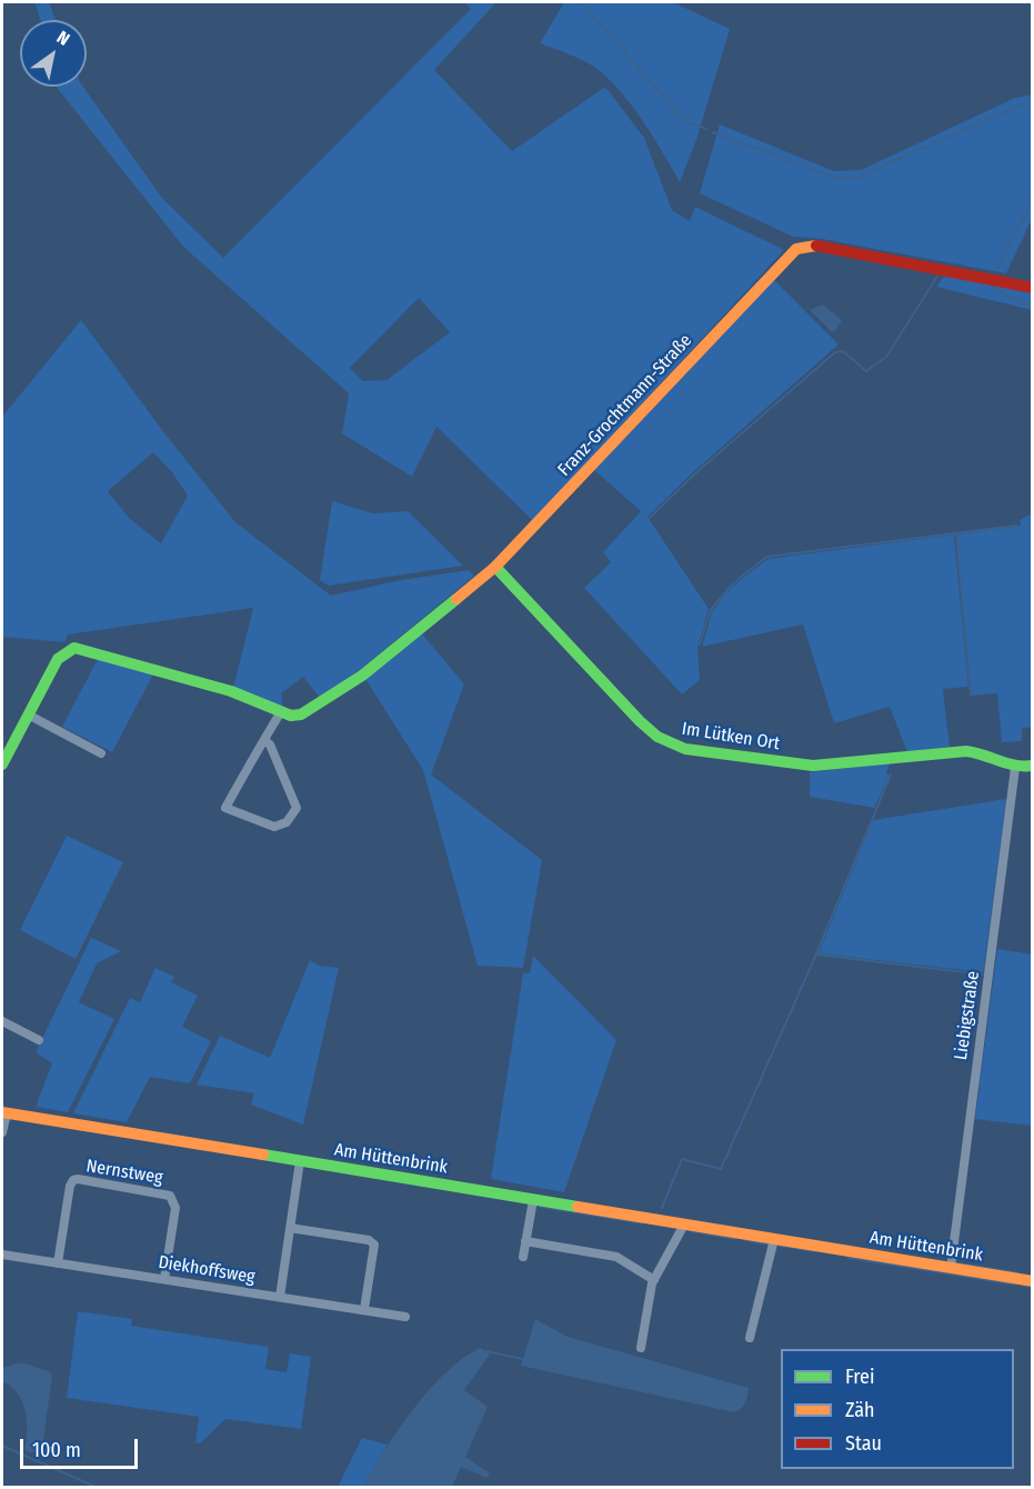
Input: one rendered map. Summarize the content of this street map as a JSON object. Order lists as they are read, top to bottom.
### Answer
{
  "streets": {
    "street": [
      "Franz-Grochtmann-Straße",
      "Im Lütken Ort",
      "Liebigstraße",
      "Am Hüttenbrink",
      "Nernstweg",
      "Diekhoffsweg"
    ]
  },
  "crossings": [
    ["Franz-Grochtmann-Straße", "Im Lütken Ort"],
    ["Im Lütken Ort", "Liebigstraße"],
    ["Liebigstraße", "Am Hüttenbrink"],
    ["Nernstweg", "Diekhoffsweg"]
  ],
  "legend": ["Frei", "Zäh", "Stau"],
  "scale_bar": "100 m",
  "north": "top right"
}
